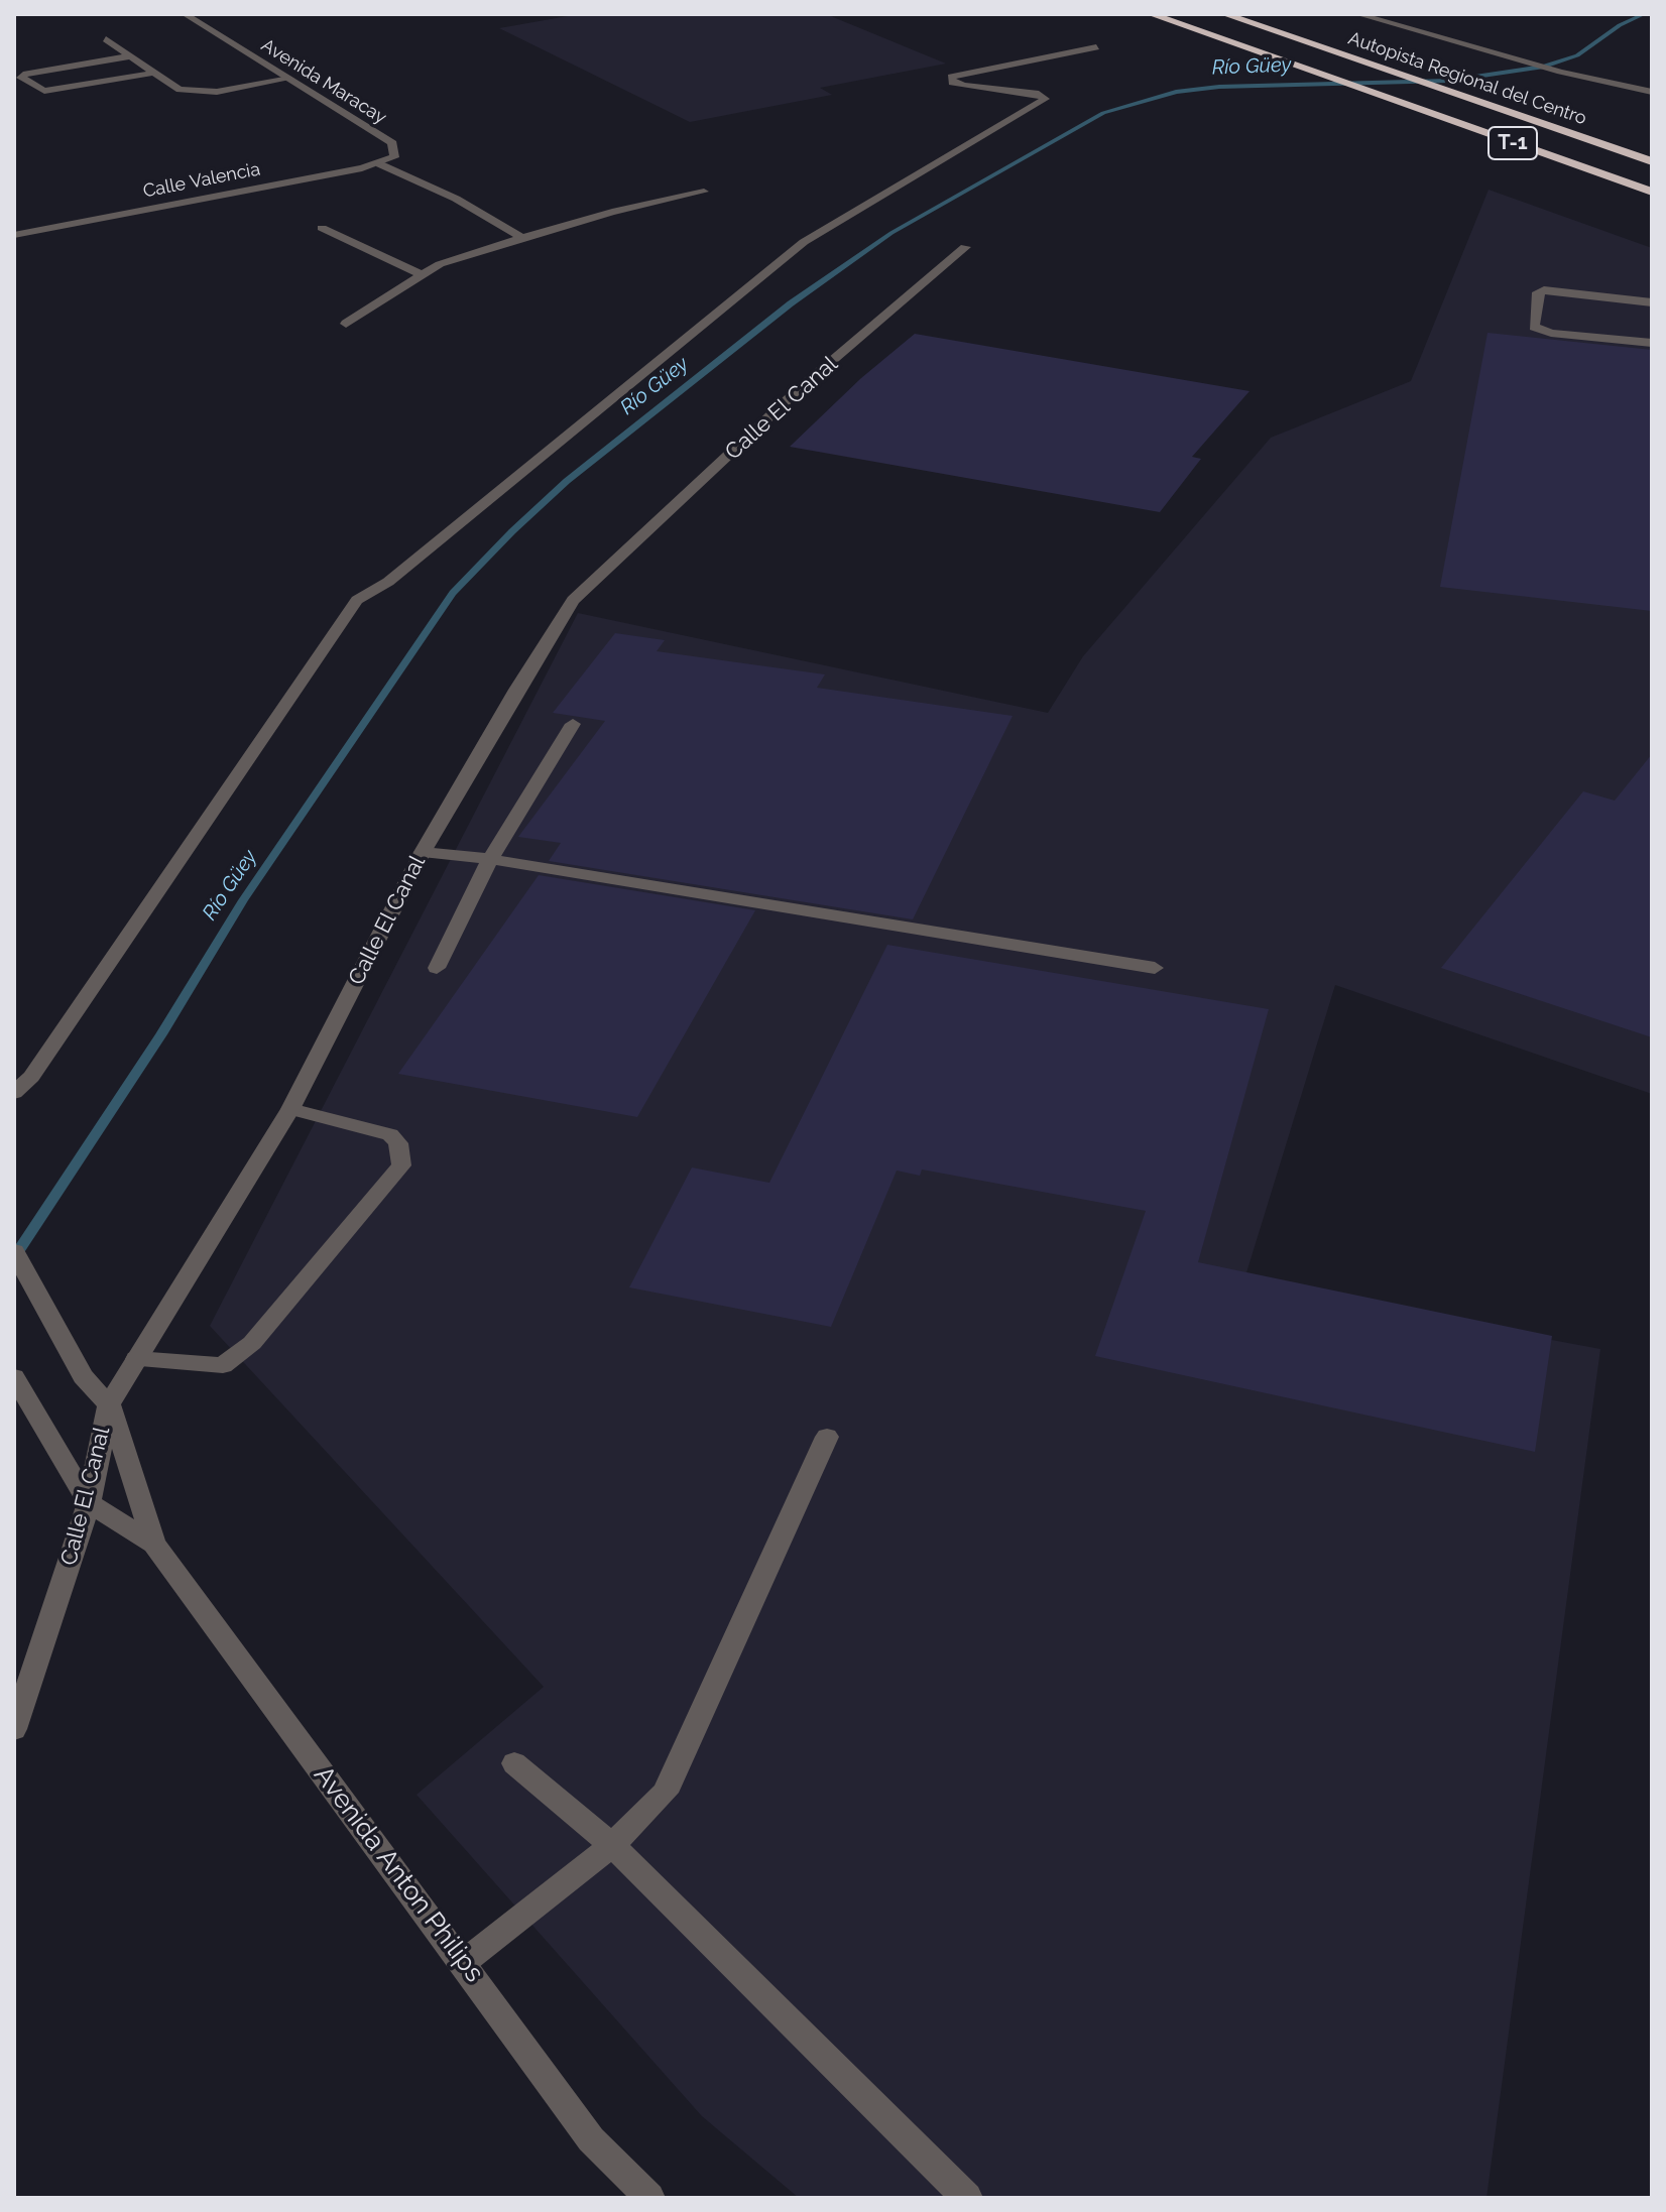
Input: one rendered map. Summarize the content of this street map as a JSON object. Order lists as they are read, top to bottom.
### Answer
{
  "streets": {
    "highway": ["Autopista Regional del Centro", "T-1"],
    "street": [
      "Avenida Maracay",
      "Calle Valencia",
      "Calle El Canal",
      "Avenida Anton Philips"
    ]
  },
  "crossings": [
    ["Avenida Maracay", "Calle Valencia"],
    ["Calle El Canal", "Avenida Anton Philips"]
  ],
  "water": ["Río Güey"]
}
